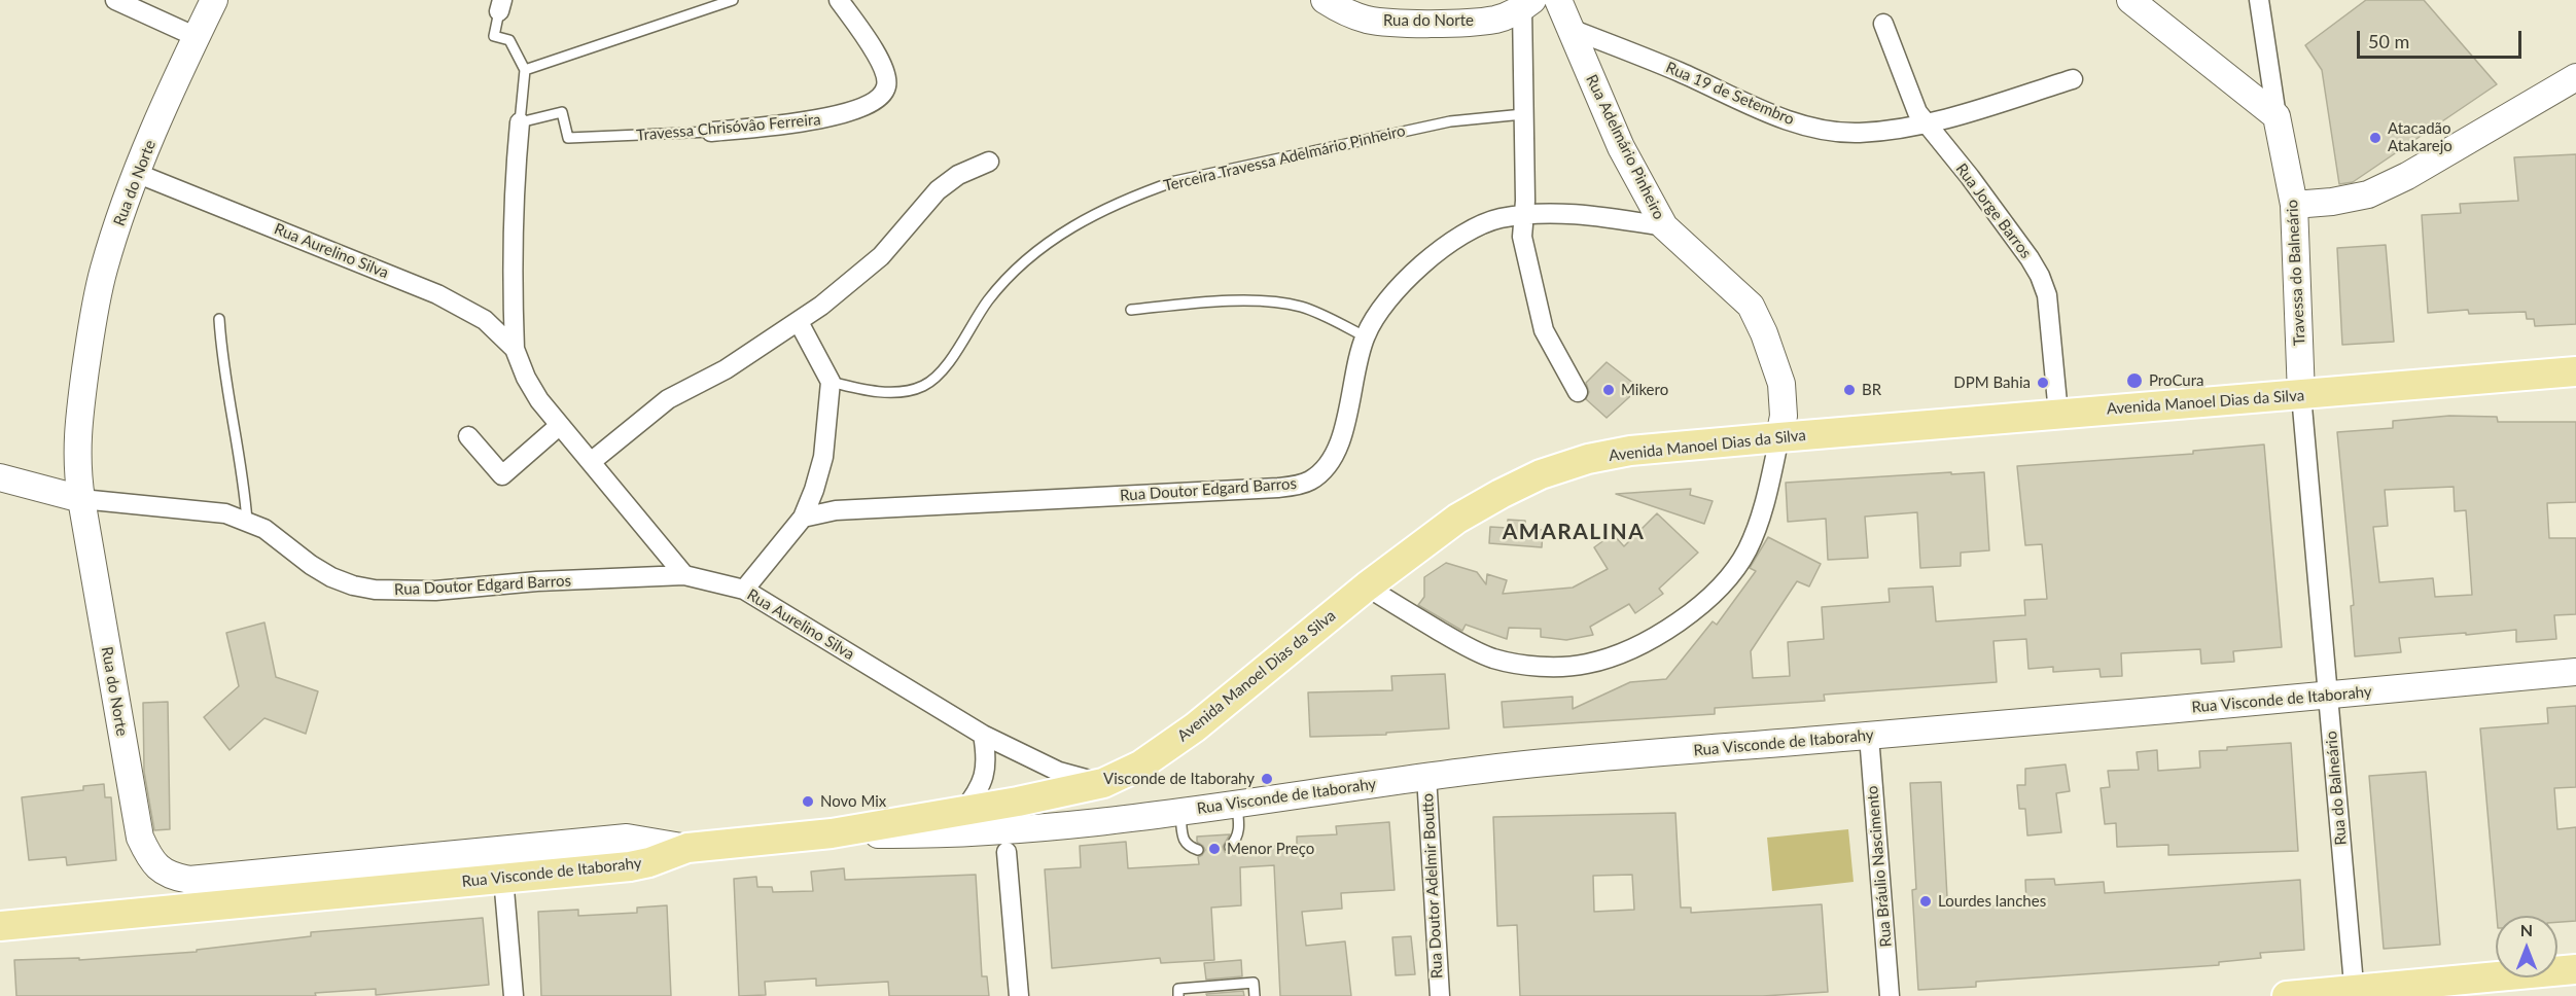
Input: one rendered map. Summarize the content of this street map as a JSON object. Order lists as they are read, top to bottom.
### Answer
{
  "streets": {
    "main road": ["Avenida Manoel Dias da Silva", "Rua Visconde de Itaborahy"],
    "street": [
      "Rua do Norte",
      "Rua 19 de Setembro",
      "Travessa Chrisóvâo Ferreira",
      "Rua Adelmário Pinheiro",
      "Rua Jorge Barros",
      "Rua Aurelino Silva",
      "Travessa do Balneário",
      "Rua Doutor Edgard Barros",
      "Rua do Balneário",
      "Rua Bráulio Nascimento",
      "Rua Doutor Adelmir Boutto"
    ],
    "lane": ["Terceira Travessa Adelmário Pinheiro"]
  },
  "crossings": [
    ["Rua do Norte", "Rua Aurelino Silva"],
    ["Rua do Norte", "Rua Doutor Edgard Barros"],
    ["Rua do Norte", "Rua Visconde de Itaborahy"],
    ["Rua 19 de Setembro", "Rua Adelmário Pinheiro"],
    ["Rua 19 de Setembro", "Rua Jorge Barros"],
    ["Travessa Chrisóvâo Ferreira", "Rua Aurelino Silva"],
    ["Rua Adelmário Pinheiro", "Avenida Manoel Dias da Silva"],
    ["Rua Adelmário Pinheiro", "Rua Doutor Edgard Barros"],
    ["Rua Jorge Barros", "Avenida Manoel Dias da Silva"],
    ["Rua Aurelino Silva", "Avenida Manoel Dias da Silva"],
    ["Rua Aurelino Silva", "Rua Doutor Edgard Barros"],
    ["Travessa do Balneário", "Avenida Manoel Dias da Silva"],
    ["Travessa do Balneário", "Rua do Balneário"],
    ["Avenida Manoel Dias da Silva", "Rua Visconde de Itaborahy"],
    ["Avenida Manoel Dias da Silva", "Rua do Balneário"],
    ["Rua Visconde de Itaborahy", "Rua do Balneário"],
    ["Rua Visconde de Itaborahy", "Rua Bráulio Nascimento"],
    ["Rua Visconde de Itaborahy", "Rua Doutor Adelmir Boutto"]
  ],
  "districts": ["AMARALINA"],
  "places": [
    "Atacadão Atakarejo",
    "ProCura",
    "DPM Bahia",
    "Mikero",
    "BR",
    "Visconde de Itaborahy",
    "Novo Mix",
    "Menor Preço",
    "Lourdes lanches"
  ],
  "scale_bar": "50 m",
  "north": "top"
}
